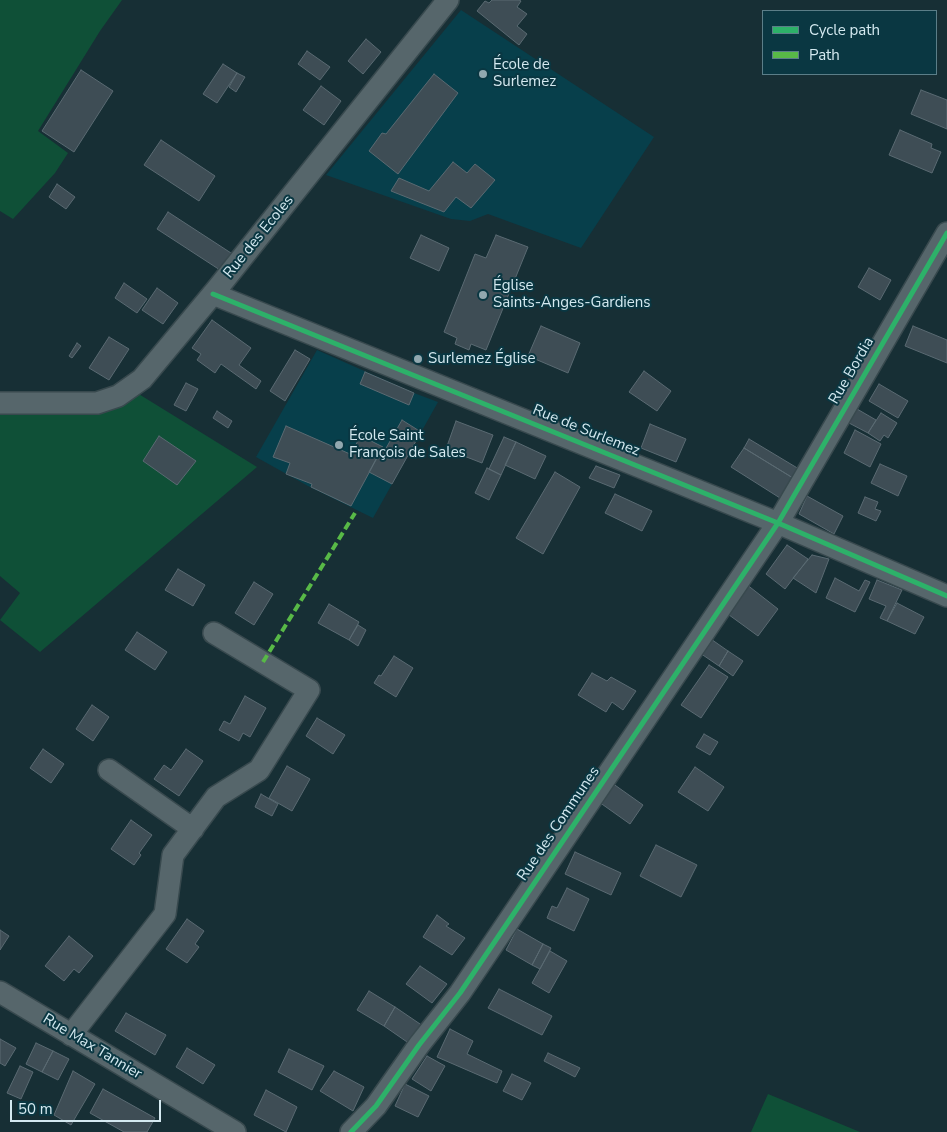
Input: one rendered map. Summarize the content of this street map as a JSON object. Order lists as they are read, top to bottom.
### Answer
{
  "streets": {
    "street": [
      "Rue des Ecoles",
      "Rue Bordia",
      "Rue de Surlemez",
      "Rue des Communes",
      "Rue Max Tannier"
    ]
  },
  "crossings": [
    ["Rue des Ecoles", "Rue de Surlemez"],
    ["Rue Bordia", "Rue de Surlemez"],
    ["Rue Bordia", "Rue des Communes"],
    ["Rue de Surlemez", "Rue des Communes"]
  ],
  "places": [
    "École de Surlemez",
    "Église Saints-Anges-Gardiens",
    "Surlemez Église",
    "École Saint François de Sales"
  ],
  "legend": ["Cycle path", "Path"],
  "scale_bar": "50 m"
}
